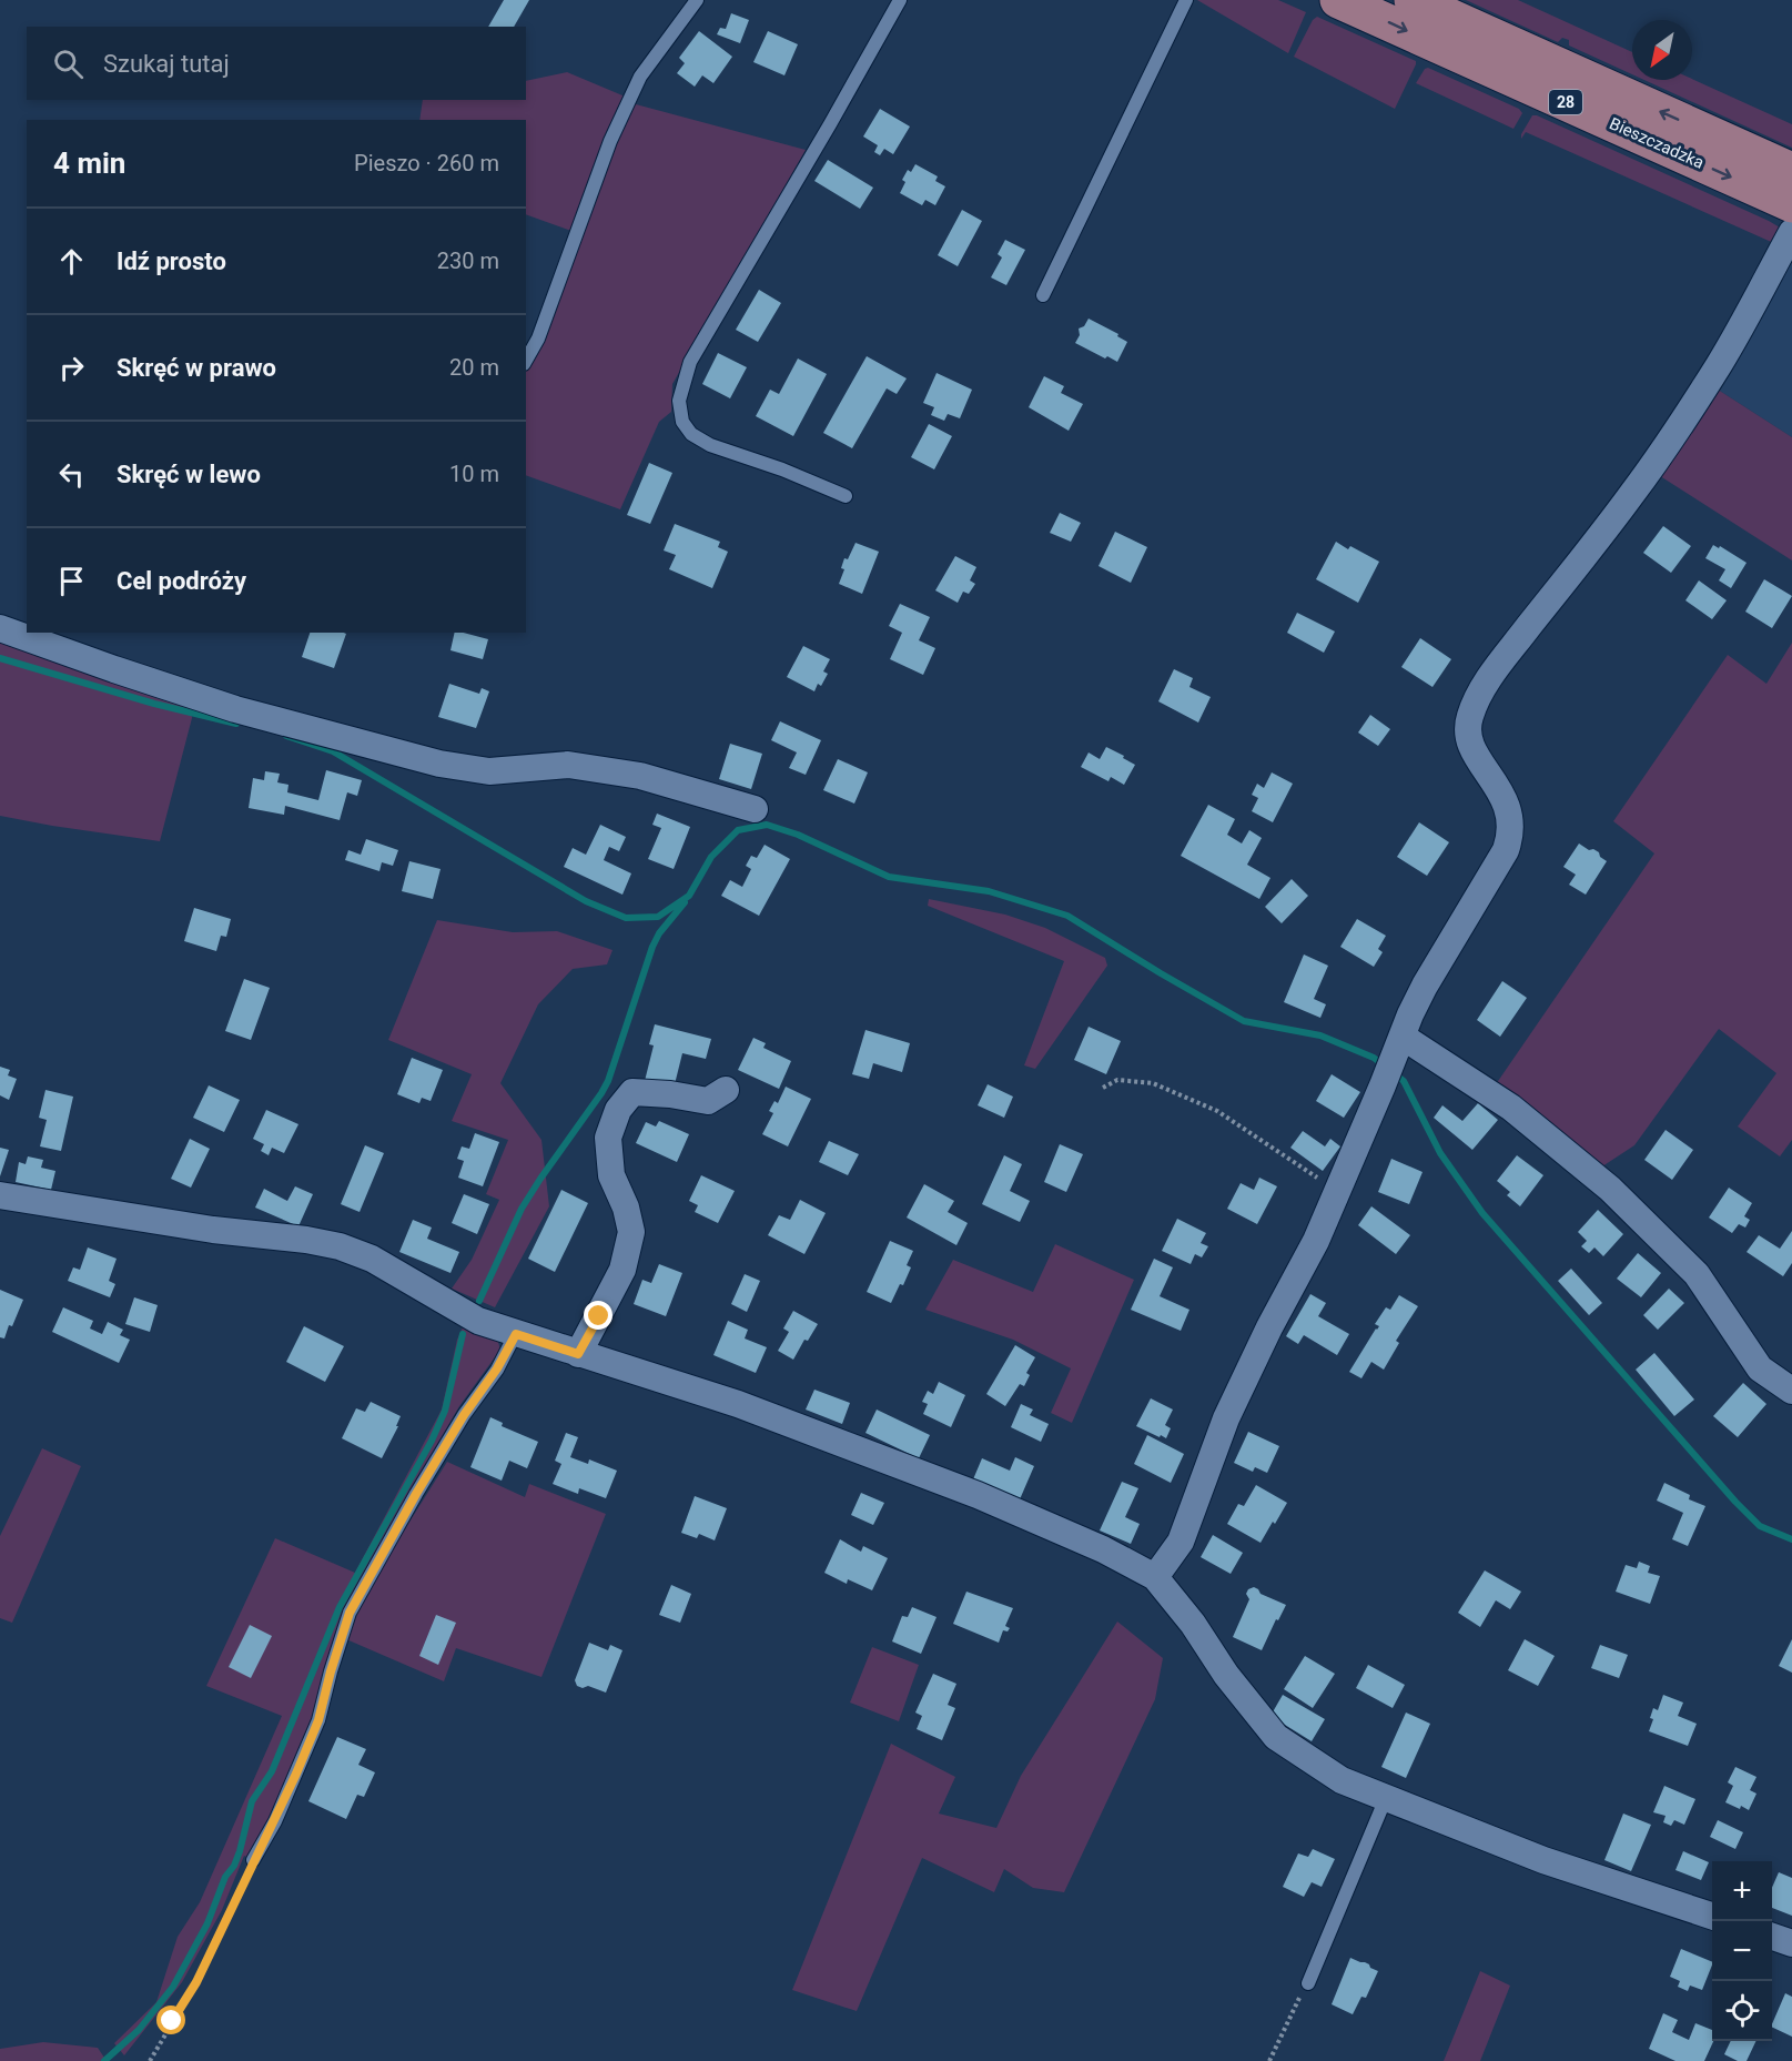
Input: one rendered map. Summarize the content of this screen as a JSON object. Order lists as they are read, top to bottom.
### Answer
{
  "streets": {
    "main road": ["28", "Bieszczadzka"]
  },
  "north": "bottom left",
  "page": {
    "search": "Szukaj tutaj",
    "heading": ["4 min", "Pieszo · 260 m"],
    "list": [
      ["Idź prosto", "230 m"],
      ["Skręć w prawo", "20 m"],
      ["Skręć w lewo", "10 m"],
      "Cel podróży"
    ],
    "map_buttons": ["+", "−"]
  }
}
